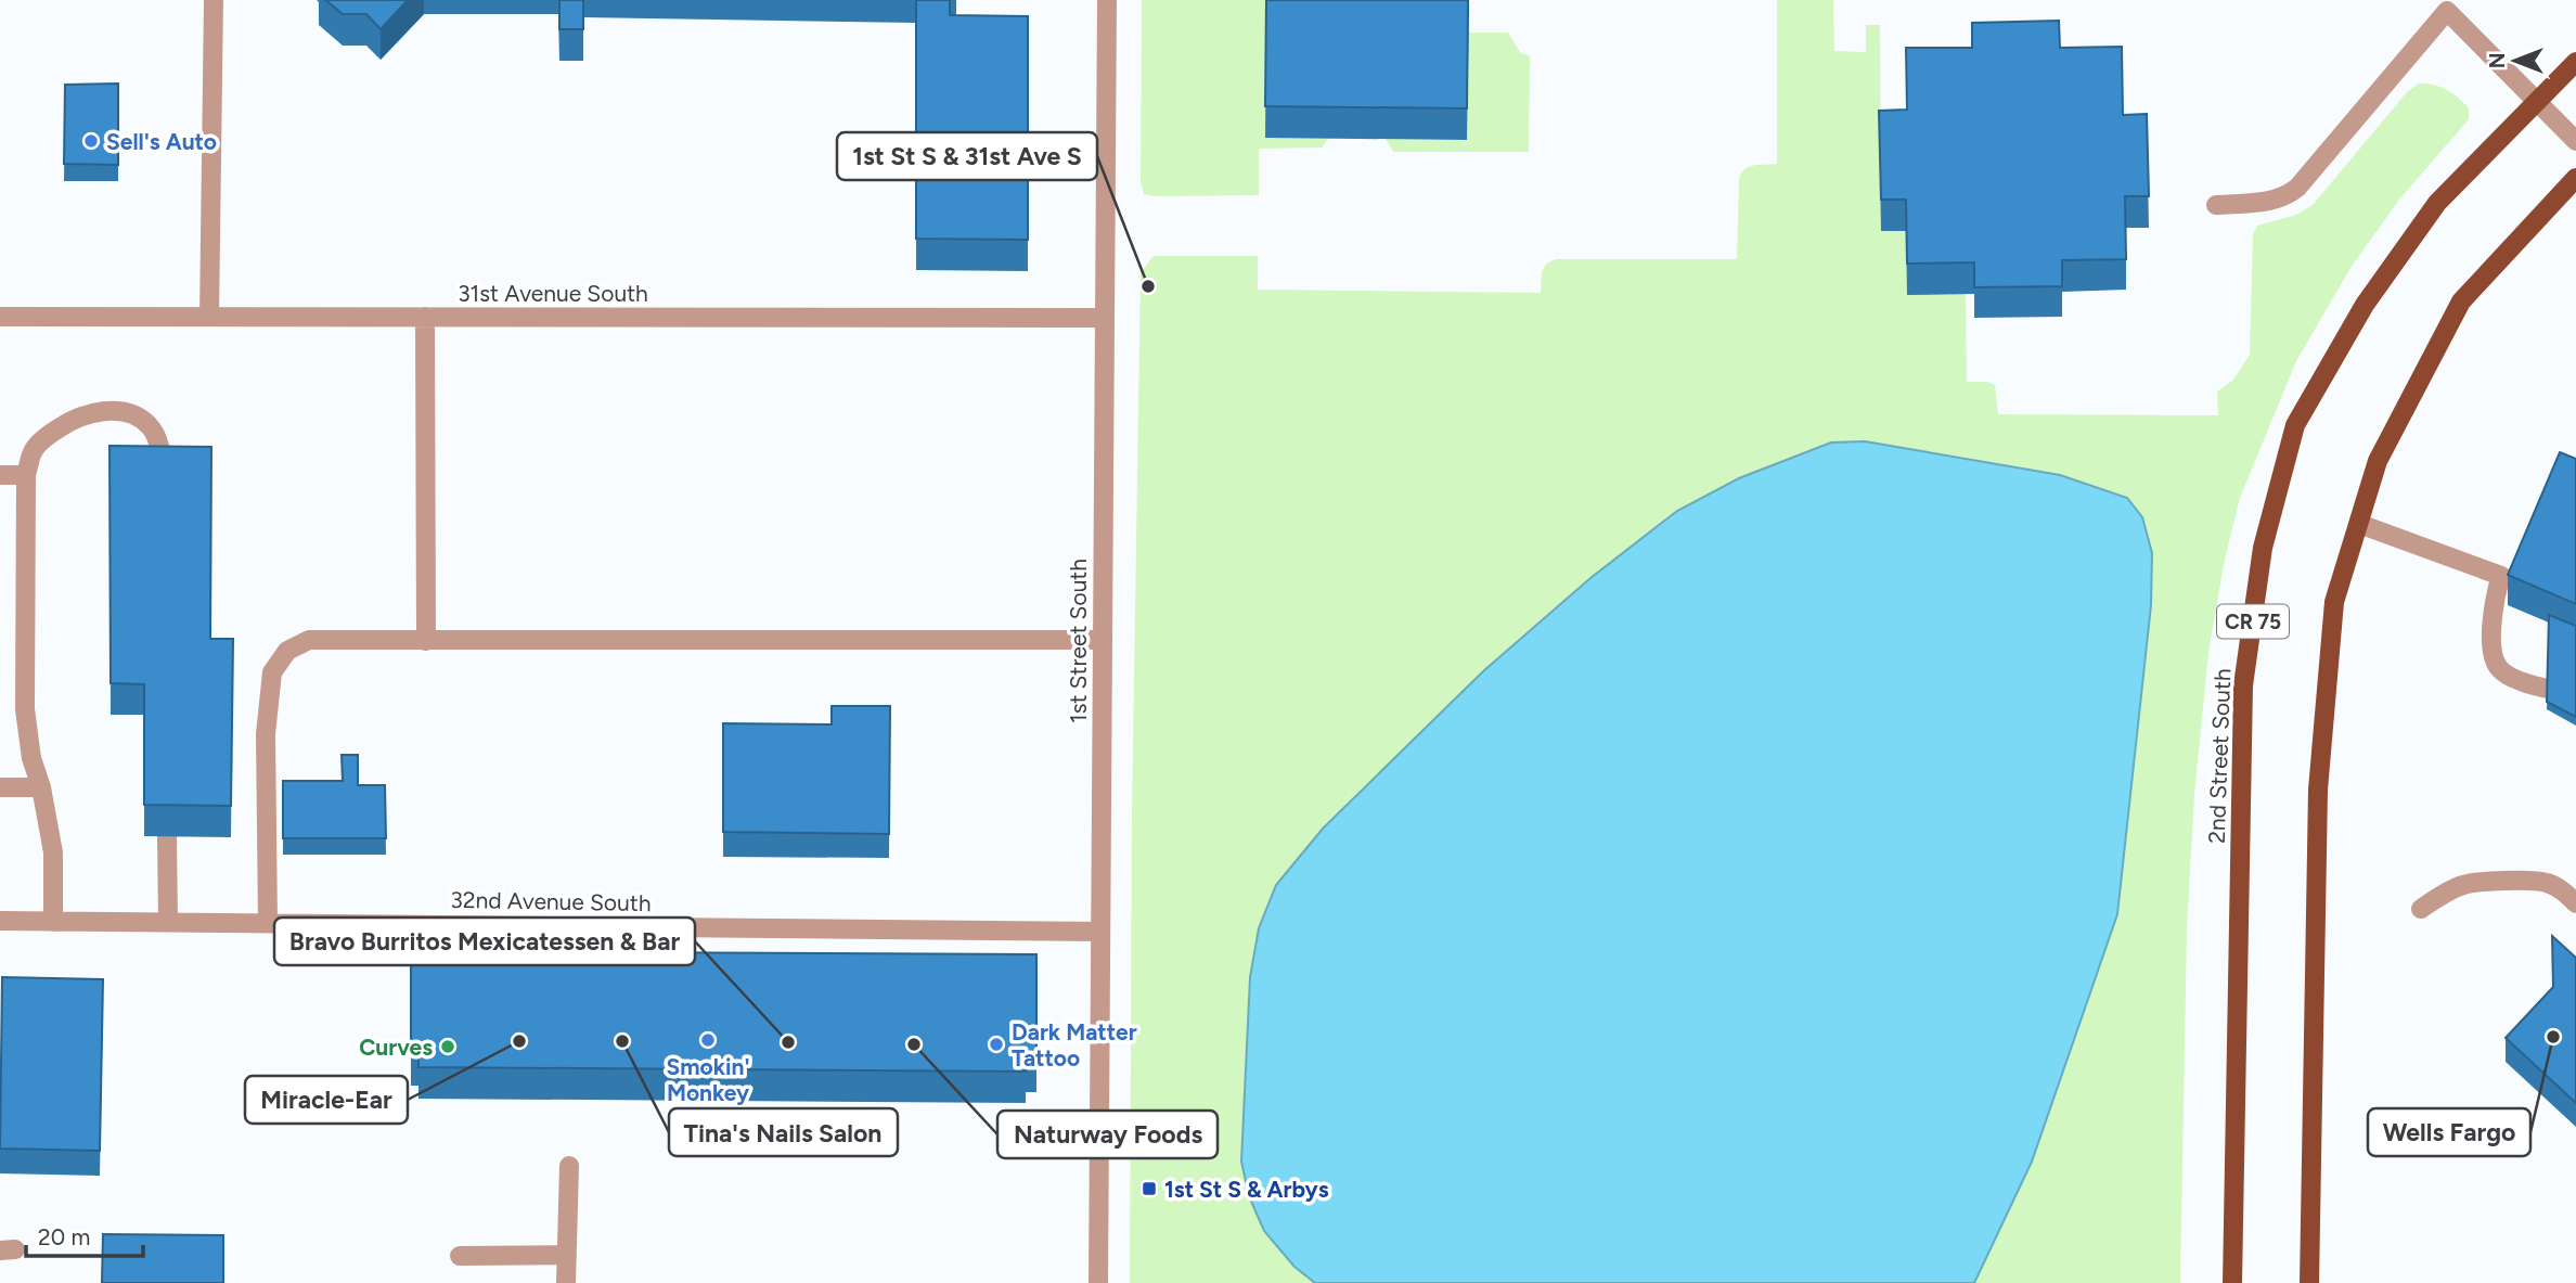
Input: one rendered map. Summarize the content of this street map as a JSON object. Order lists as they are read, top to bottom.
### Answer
{
  "streets": {
    "main road": ["CR 75", "2nd Street South"],
    "street": ["31st Avenue South", "1st Street South", "32nd Avenue South"]
  },
  "crossings": [
    ["31st Avenue South", "1st Street South"],
    ["1st Street South", "32nd Avenue South"]
  ],
  "places": {
    "other": [
      "Sell's Auto",
      "1st St S & 31st Ave S",
      "Wells Fargo",
      "Smokin' Monkey",
      "Miracle-Ear",
      "Tina's Nails Salon",
      "Bravo Burritos Mexicatessen & Bar",
      "Naturway Foods",
      "Dark Matter Tattoo",
      "Curves"
    ],
    "transit": ["1st St S & Arbys"]
  },
  "scale_bar": "20 m",
  "north": "left"
}
